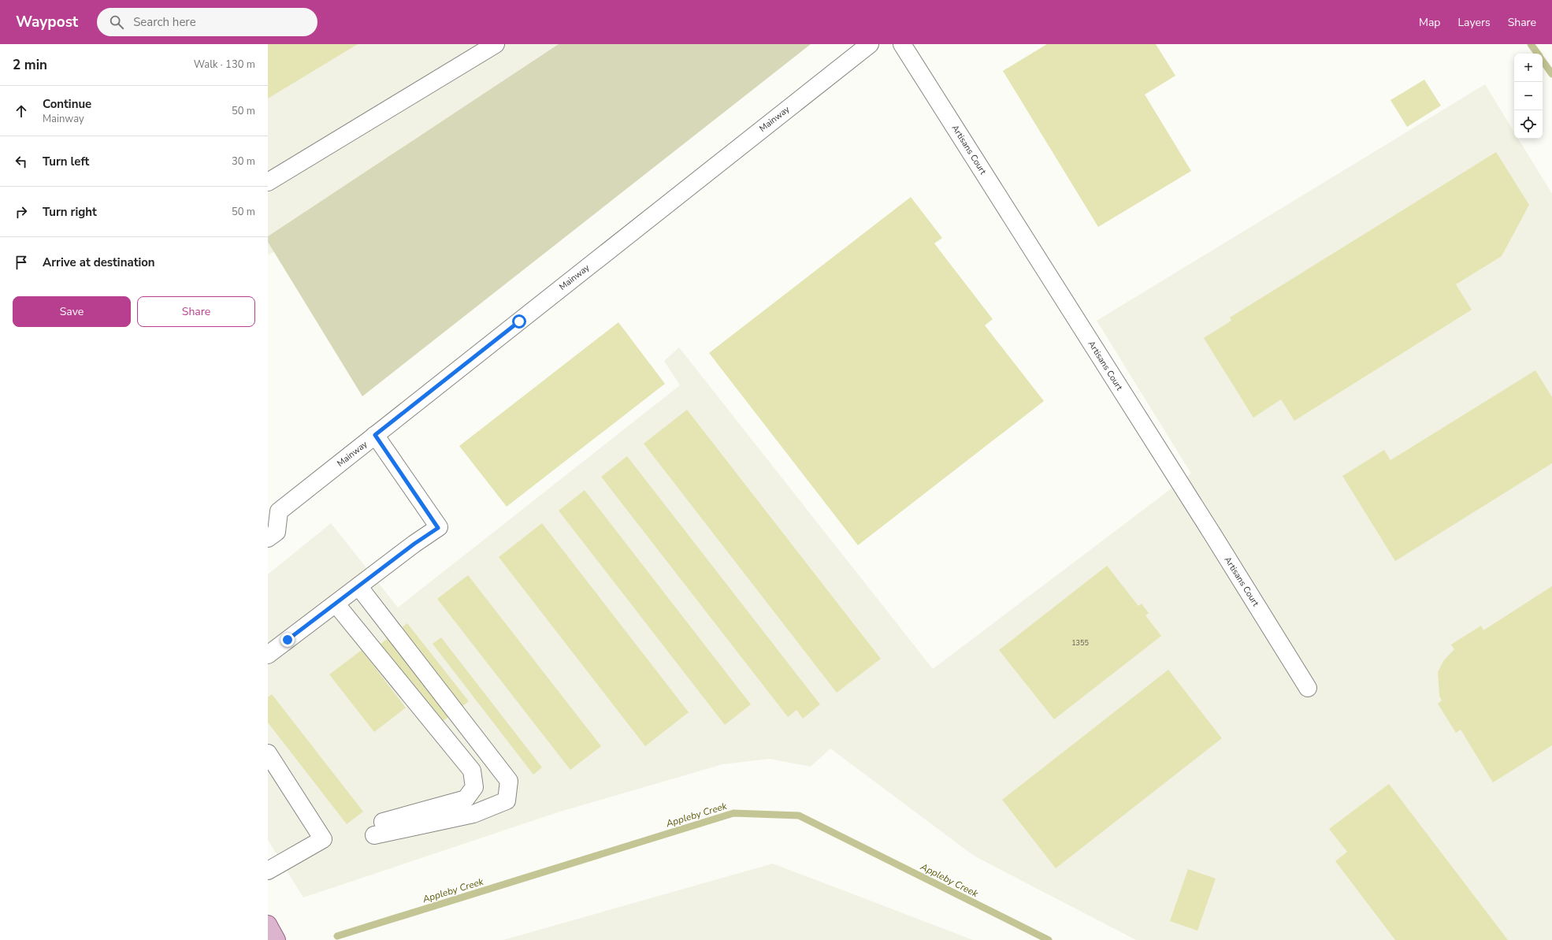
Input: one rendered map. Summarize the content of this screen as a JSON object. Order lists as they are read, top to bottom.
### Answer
{
  "streets": {
    "street": ["Mainway", "Artisans Court"]
  },
  "water": ["Appleby Creek"],
  "house_numbers": ["1355"],
  "page": {
    "header": "Waypost",
    "search": "Search here",
    "nav": ["Map", "Layers", "Share"],
    "heading": ["2 min", "Walk · 130 m"],
    "map_buttons": ["+", "−"],
    "list": [
      ["Continue", "Mainway", "50 m"],
      ["Turn left", "30 m"],
      ["Turn right", "50 m"],
      "Arrive at destination"
    ],
    "buttons": ["Save", "Share"]
  }
}
